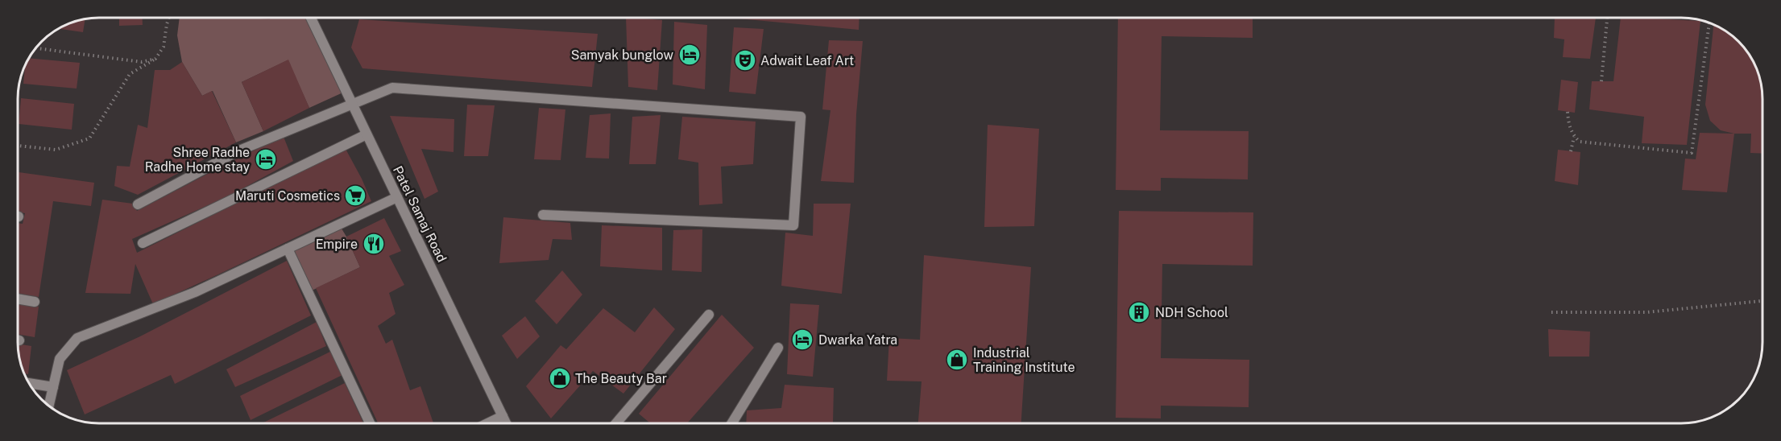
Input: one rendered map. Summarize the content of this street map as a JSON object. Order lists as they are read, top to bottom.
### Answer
{
  "streets": {
    "street": ["Patel Samaj Road"]
  },
  "places": {
    "hotel": ["Samyak bunglow", "Shree Radhe Radhe Home stay", "Dwarka Yatra"],
    "theatre": ["Adwait Leaf Art"],
    "supermarket": ["Maruti Cosmetics"],
    "restaurant": ["Empire"],
    "building": ["NDH School"],
    "shop": ["Industrial Training Institute", "The Beauty Bar"]
  }
}
